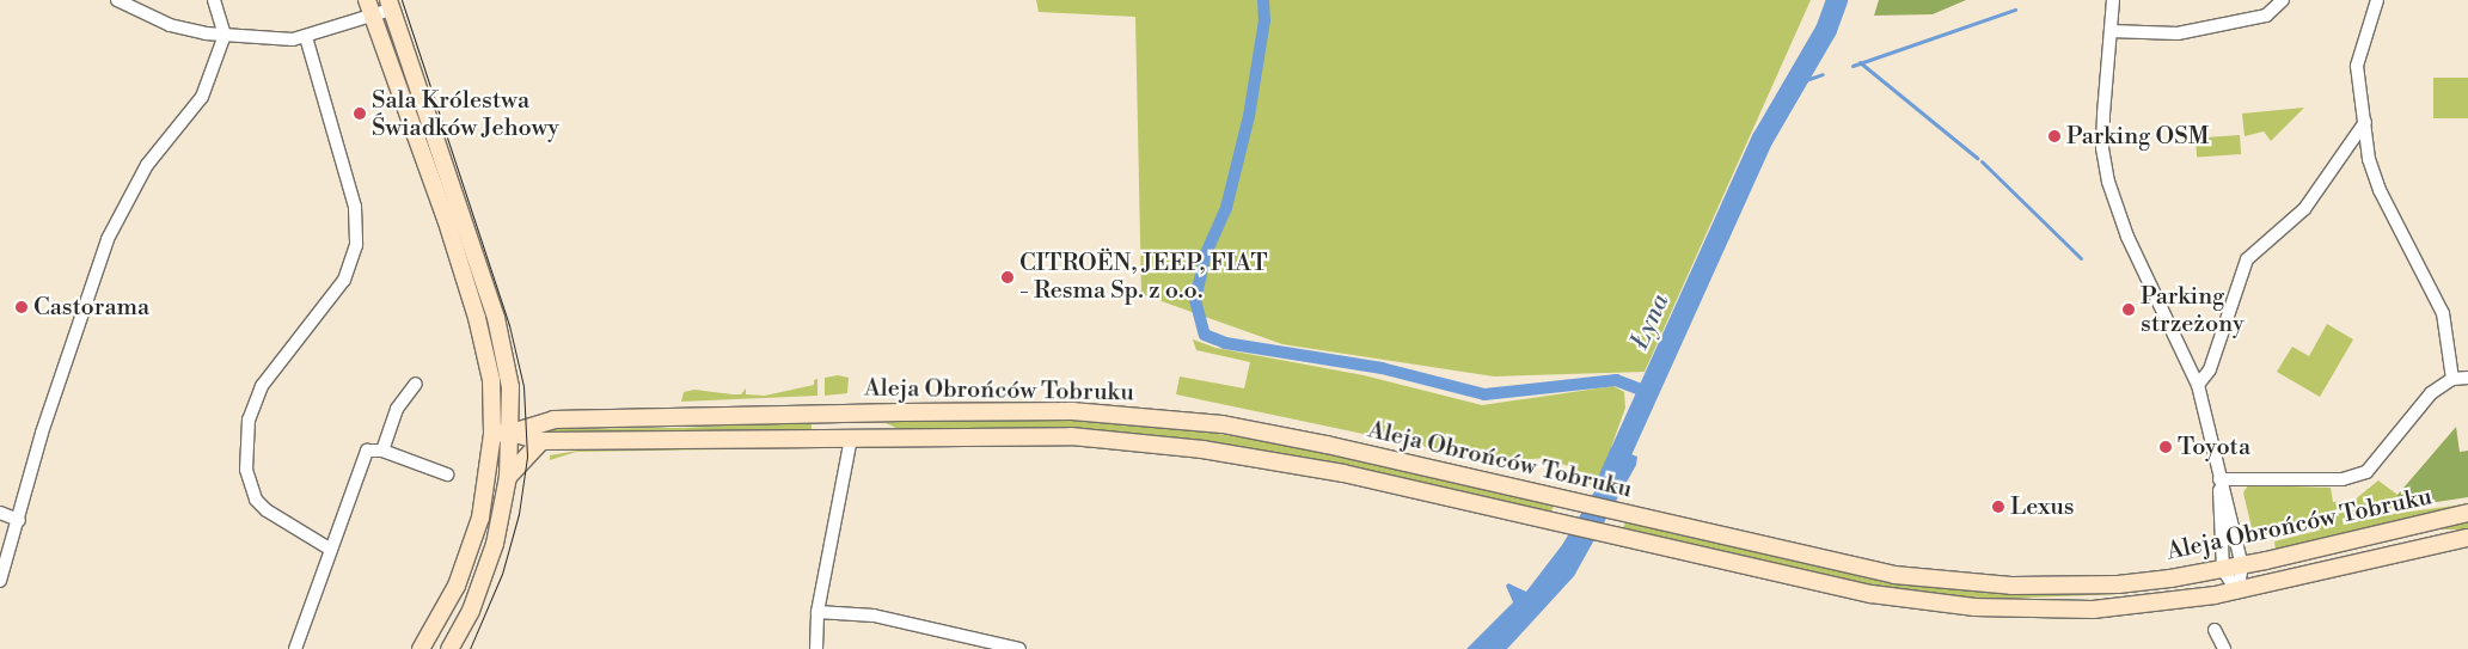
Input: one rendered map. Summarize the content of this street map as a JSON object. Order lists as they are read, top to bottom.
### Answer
{
  "streets": {
    "main road": ["Aleja Obrońców Tobruku"]
  },
  "water": ["Łyna"],
  "places": [
    "Sala Królestwa Świadków Jehowy",
    "Parking OSM",
    "CITROËN, JEEP, FIAT - Resma Sp. z o.o.",
    "Castorama",
    "Parking strzeżony",
    "Toyota",
    "Lexus"
  ]
}
